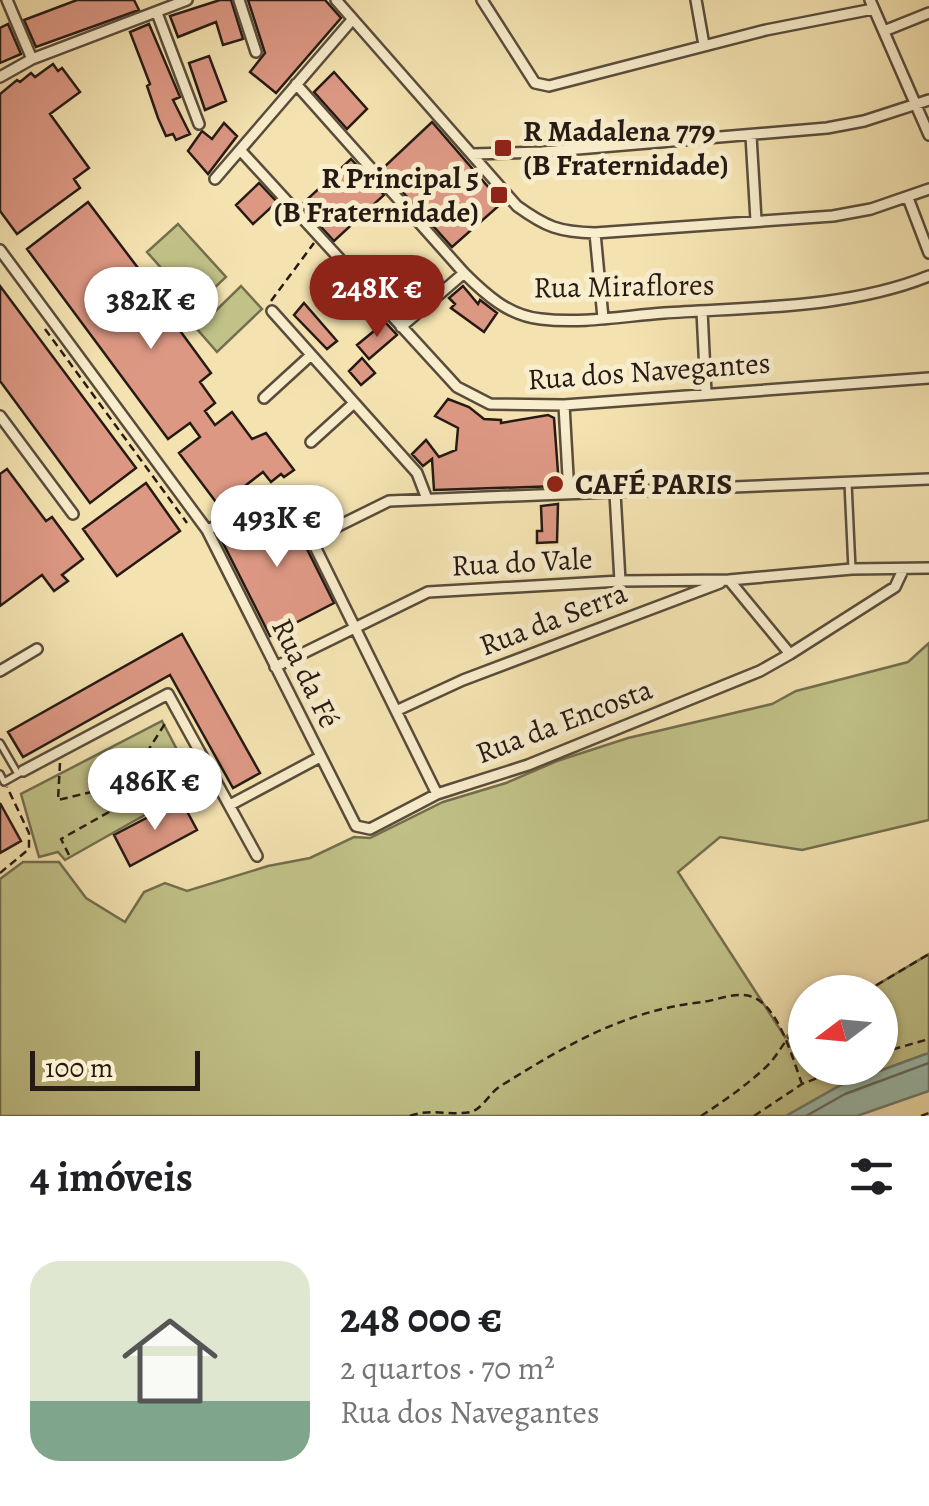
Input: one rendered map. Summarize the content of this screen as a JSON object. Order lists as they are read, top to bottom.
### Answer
{
  "streets": {
    "street": [
      "Rua Miraflores",
      "Rua dos Navegantes",
      "Rua do Vale",
      "Rua da Serra",
      "Rua da Fé",
      "Rua da Encosta"
    ]
  },
  "crossings": [
    ["Rua do Vale", "Rua da Serra"],
    ["Rua do Vale", "Rua da Fé"],
    ["Rua da Fé", "Rua da Encosta"]
  ],
  "places": {
    "transit": ["R Madalena 779 (B Fraternidade)", "R Principal 5 (B Fraternidade)"],
    "other": ["CAFÉ PARIS"]
  },
  "scale_bar": "100 m",
  "north": "left",
  "page": {
    "price": [
      "248K €",
      "382K €",
      "493K €",
      "486K €"
    ],
    "scale": "100 m",
    "heading": "4 imóveis",
    "list": [
      {
        "name": "248 000 €",
        "note": "2 quartos · 70 m² · Rua dos Navegantes"
      }
    ]
  }
}
